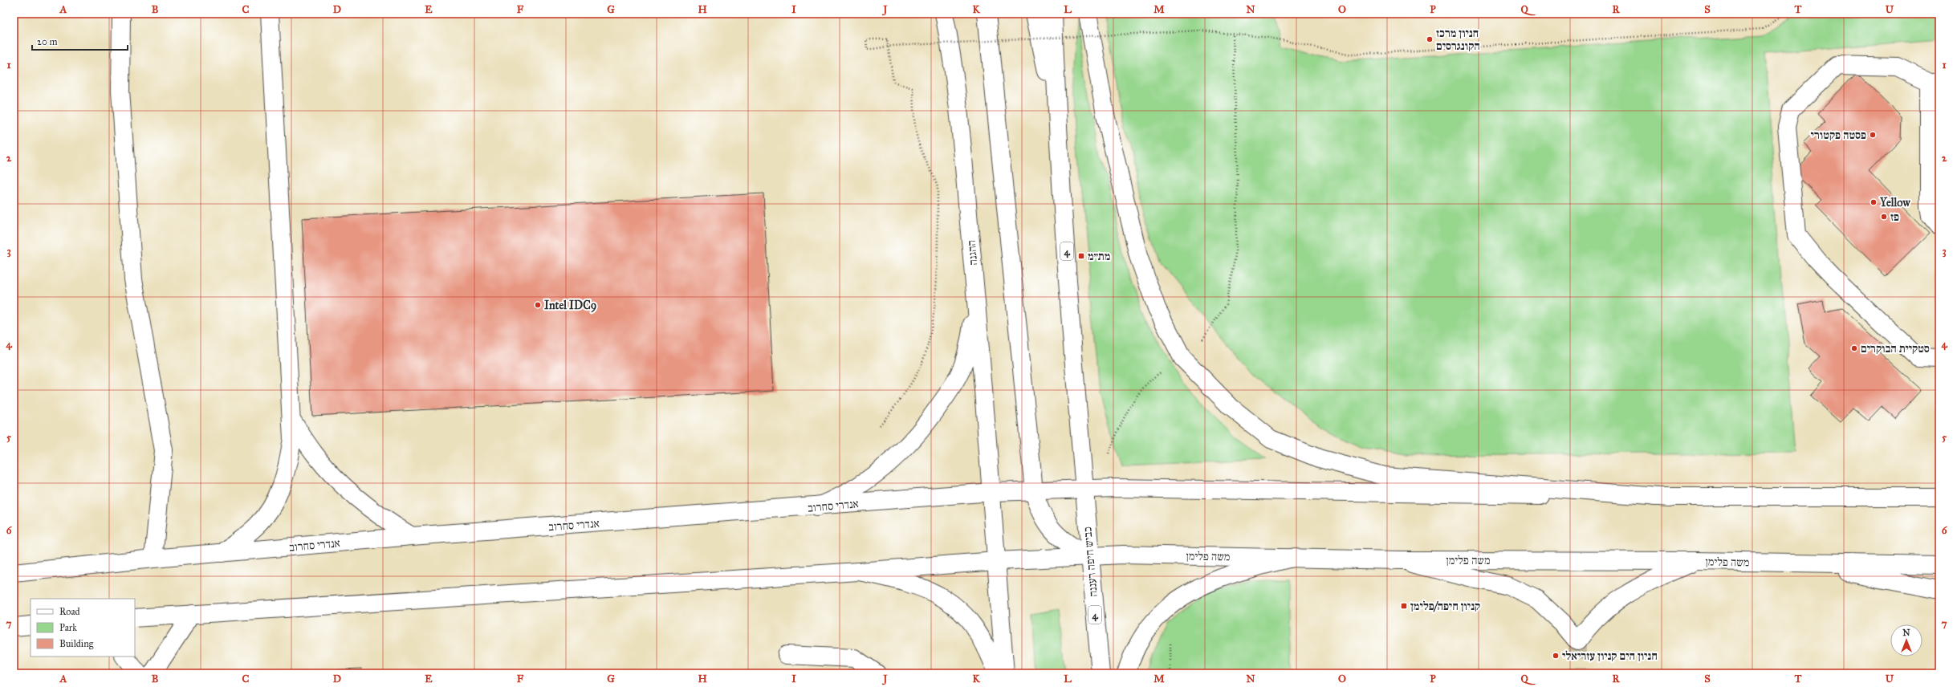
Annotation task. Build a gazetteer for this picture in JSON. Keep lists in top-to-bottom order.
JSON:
{
  "streets": {
    "main road": [
      "4",
      "ההגנה",
      "אנדרי סחרוב",
      "משה פלימן",
      "כביש חיפה רעננה"
    ]
  },
  "crossings": [
    ["4", "אנדרי סחרוב"],
    ["4", "כביש חיפה רעננה"],
    ["ההגנה", "אנדרי סחרוב"],
    ["אנדרי סחרוב", "כביש חיפה רעננה"],
    ["משה פלימן", "כביש חיפה רעננה"]
  ],
  "places": {
    "other": [
      "חניון מרכז הקונגרסים",
      "פסטה פקטורי",
      "Yellow",
      "פז",
      "Intel IDC9",
      "סטקיית הבוקרים",
      "חניון הים קניון עזריאלי"
    ],
    "transit": ["מת״מ", "קניון חיפה/פלימן"]
  },
  "legend": ["Road", "Park", "Building"],
  "scale_bar": "20 m",
  "north": "top",
  "grid": {
    "columns": [
      "A",
      "B",
      "C",
      "D",
      "E",
      "F",
      "G",
      "H",
      "I",
      "J",
      "K",
      "L",
      "M",
      "N",
      "O",
      "P",
      "Q",
      "R",
      "S",
      "T",
      "U"
    ],
    "rows": [
      "1",
      "2",
      "3",
      "4",
      "5",
      "6",
      "7"
    ]
  }
}
